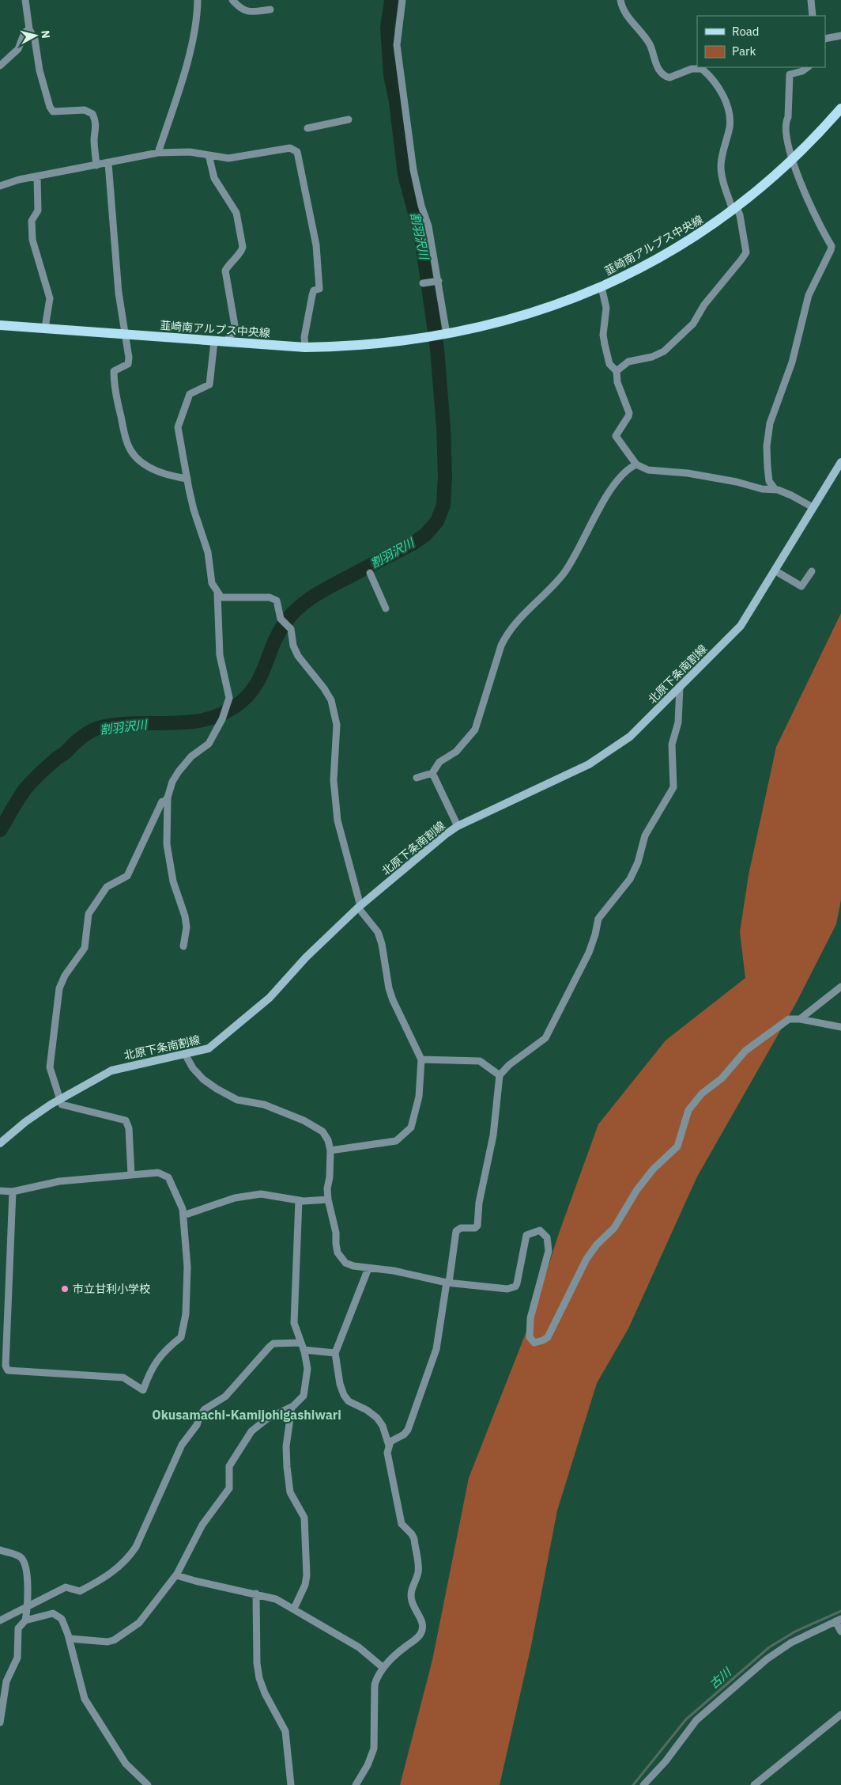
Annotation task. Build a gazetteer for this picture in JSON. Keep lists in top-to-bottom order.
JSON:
{
  "streets": {
    "main road": ["韮崎南アルプス中央線", "北原下条南割線"]
  },
  "districts": ["Okusamachi-Kamijohigashiwari"],
  "water": ["割羽沢川", "古川"],
  "places": ["市立甘利小学校"],
  "legend": ["Road", "Park"],
  "north": "right"
}
